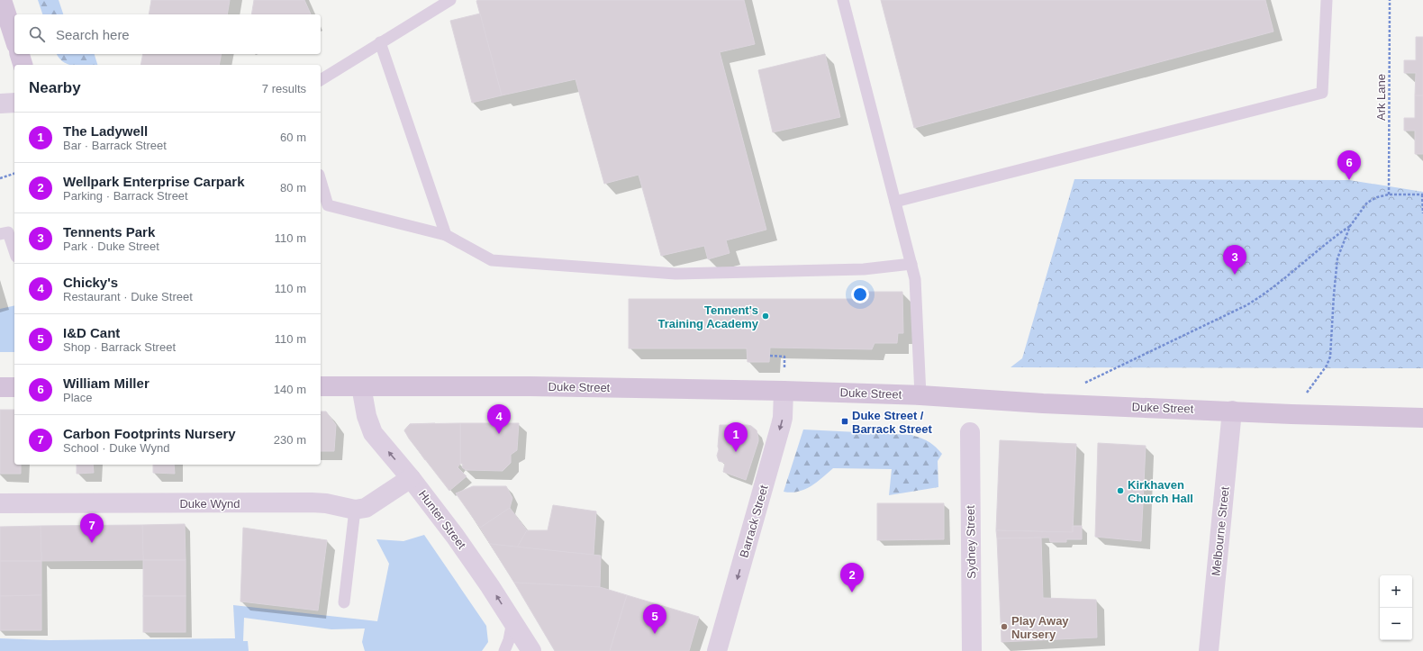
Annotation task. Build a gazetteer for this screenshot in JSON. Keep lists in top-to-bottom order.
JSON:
{
  "streets": {
    "street": [
      "Duke Street",
      "Duke Wynd",
      "Hunter Street",
      "Barrack Street",
      "Melbourne Street",
      "Sydney Street"
    ],
    "path": ["Ark Lane"]
  },
  "crossings": [
    ["Duke Street", "Hunter Street"],
    ["Duke Street", "Barrack Street"],
    ["Duke Street", "Melbourne Street"]
  ],
  "one_way": ["Hunter Street", "Barrack Street"],
  "places": {
    "other": ["Tennent's Training Academy", "Kirkhaven Church Hall", "Play Away Nursery"],
    "transit": ["Duke Street / Barrack Street"]
  },
  "page": {
    "search": "Search here",
    "heading": ["Nearby", "7 results"],
    "list": [
      {
        "mark": "1",
        "name": "The Ladywell",
        "note": "Bar · Barrack Street",
        "value": "60 m"
      },
      {
        "mark": "2",
        "name": "Wellpark Enterprise Carpark",
        "note": "Parking · Barrack Street",
        "value": "80 m"
      },
      {
        "mark": "3",
        "name": "Tennents Park",
        "note": "Park · Duke Street",
        "value": "110 m"
      },
      {
        "mark": "4",
        "name": "Chicky's",
        "note": "Restaurant · Duke Street",
        "value": "110 m"
      },
      {
        "mark": "5",
        "name": "I&D Cant",
        "note": "Shop · Barrack Street",
        "value": "110 m"
      },
      {
        "mark": "6",
        "name": "William Miller",
        "note": "Place",
        "value": "140 m"
      },
      {
        "mark": "7",
        "name": "Carbon Footprints Nursery",
        "note": "School · Duke Wynd",
        "value": "230 m"
      }
    ],
    "pins": [
      "6",
      "3",
      "4",
      "1",
      "7",
      "2",
      "5"
    ],
    "map_buttons": ["+", "−"]
  }
}
